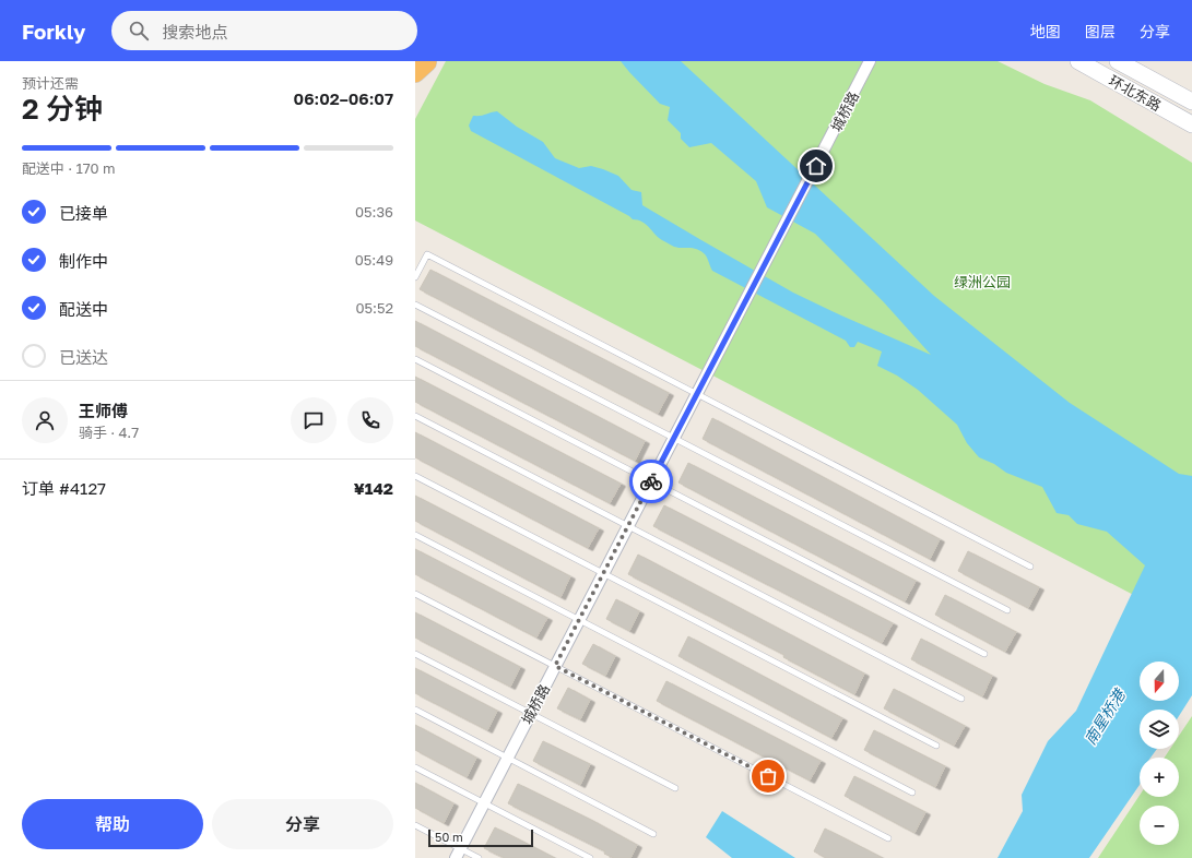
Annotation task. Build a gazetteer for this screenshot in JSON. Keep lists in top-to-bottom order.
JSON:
{
  "streets": {
    "main road": ["环北东路"],
    "street": ["城桥路"]
  },
  "water": ["南星桥港"],
  "parks": ["绿洲公园"],
  "scale_bar": "50 m",
  "north": "bottom",
  "page": {
    "header": "Forkly",
    "search": "搜索地点",
    "nav": ["地图", "图层", "分享"],
    "heading": ["2 分钟", "预计还需", "06:02–06:07"],
    "panel": [
      "王师傅",
      "骑手 · 4.7",
      "订单 #4127",
      "¥142"
    ],
    "bar": "配送中 · 170 m",
    "list": [
      ["已接单", "05:36"],
      ["制作中", "05:49"],
      ["配送中", "05:52"],
      "已送达"
    ],
    "map_buttons": ["+", "−"],
    "buttons": ["帮助", "分享"],
    "scale": "50 m"
  }
}
